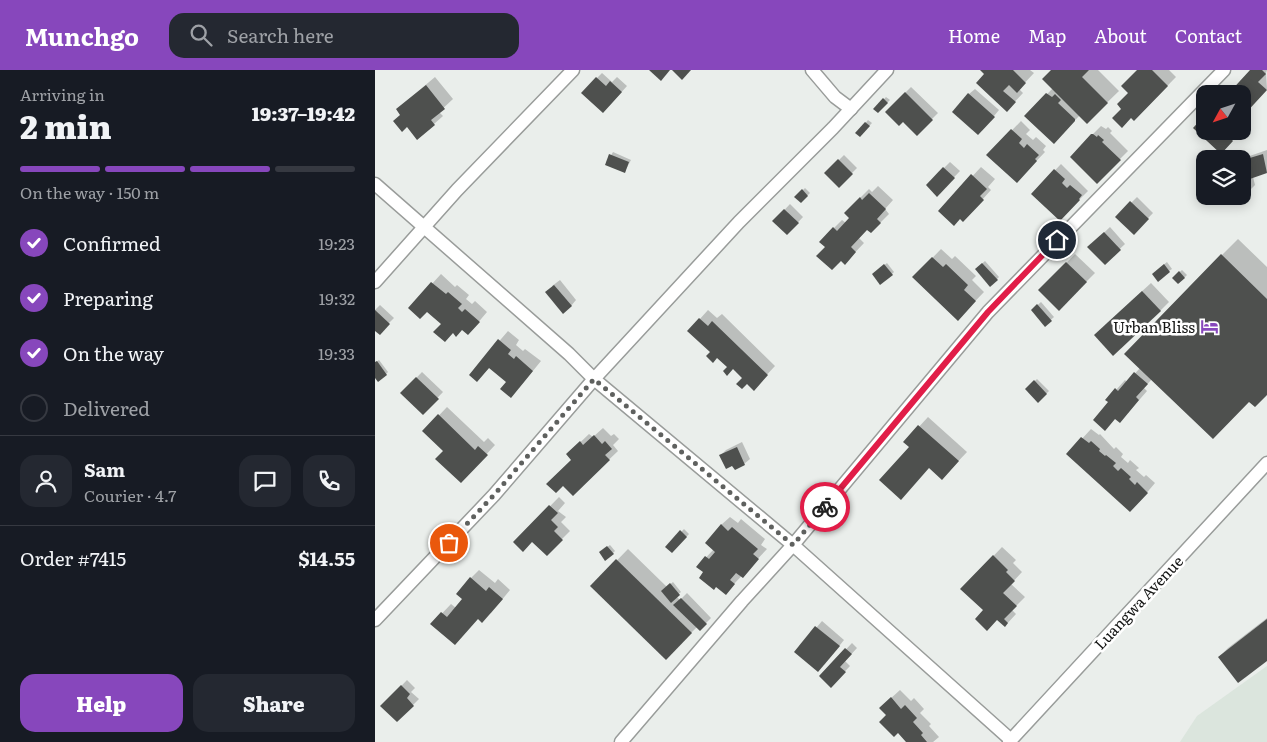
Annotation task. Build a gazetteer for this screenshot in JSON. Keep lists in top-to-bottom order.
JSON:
{
  "streets": {
    "street": ["Luangwa Avenue"]
  },
  "places": {
    "hotel": ["Urban Bliss"]
  },
  "north": "bottom left",
  "page": {
    "header": "Munchgo",
    "search": "Search here",
    "nav": [
      "Home",
      "Map",
      "About",
      "Contact"
    ],
    "heading": ["2 min", "Arriving in", "19:37–19:42"],
    "panel": [
      "Sam",
      "Courier · 4.7",
      "Order #7415",
      "$14.55"
    ],
    "bar": "On the way · 150 m",
    "list": [
      ["Confirmed", "19:23"],
      ["Preparing", "19:32"],
      ["On the way", "19:33"],
      "Delivered"
    ],
    "buttons": ["Help", "Share"]
  }
}
